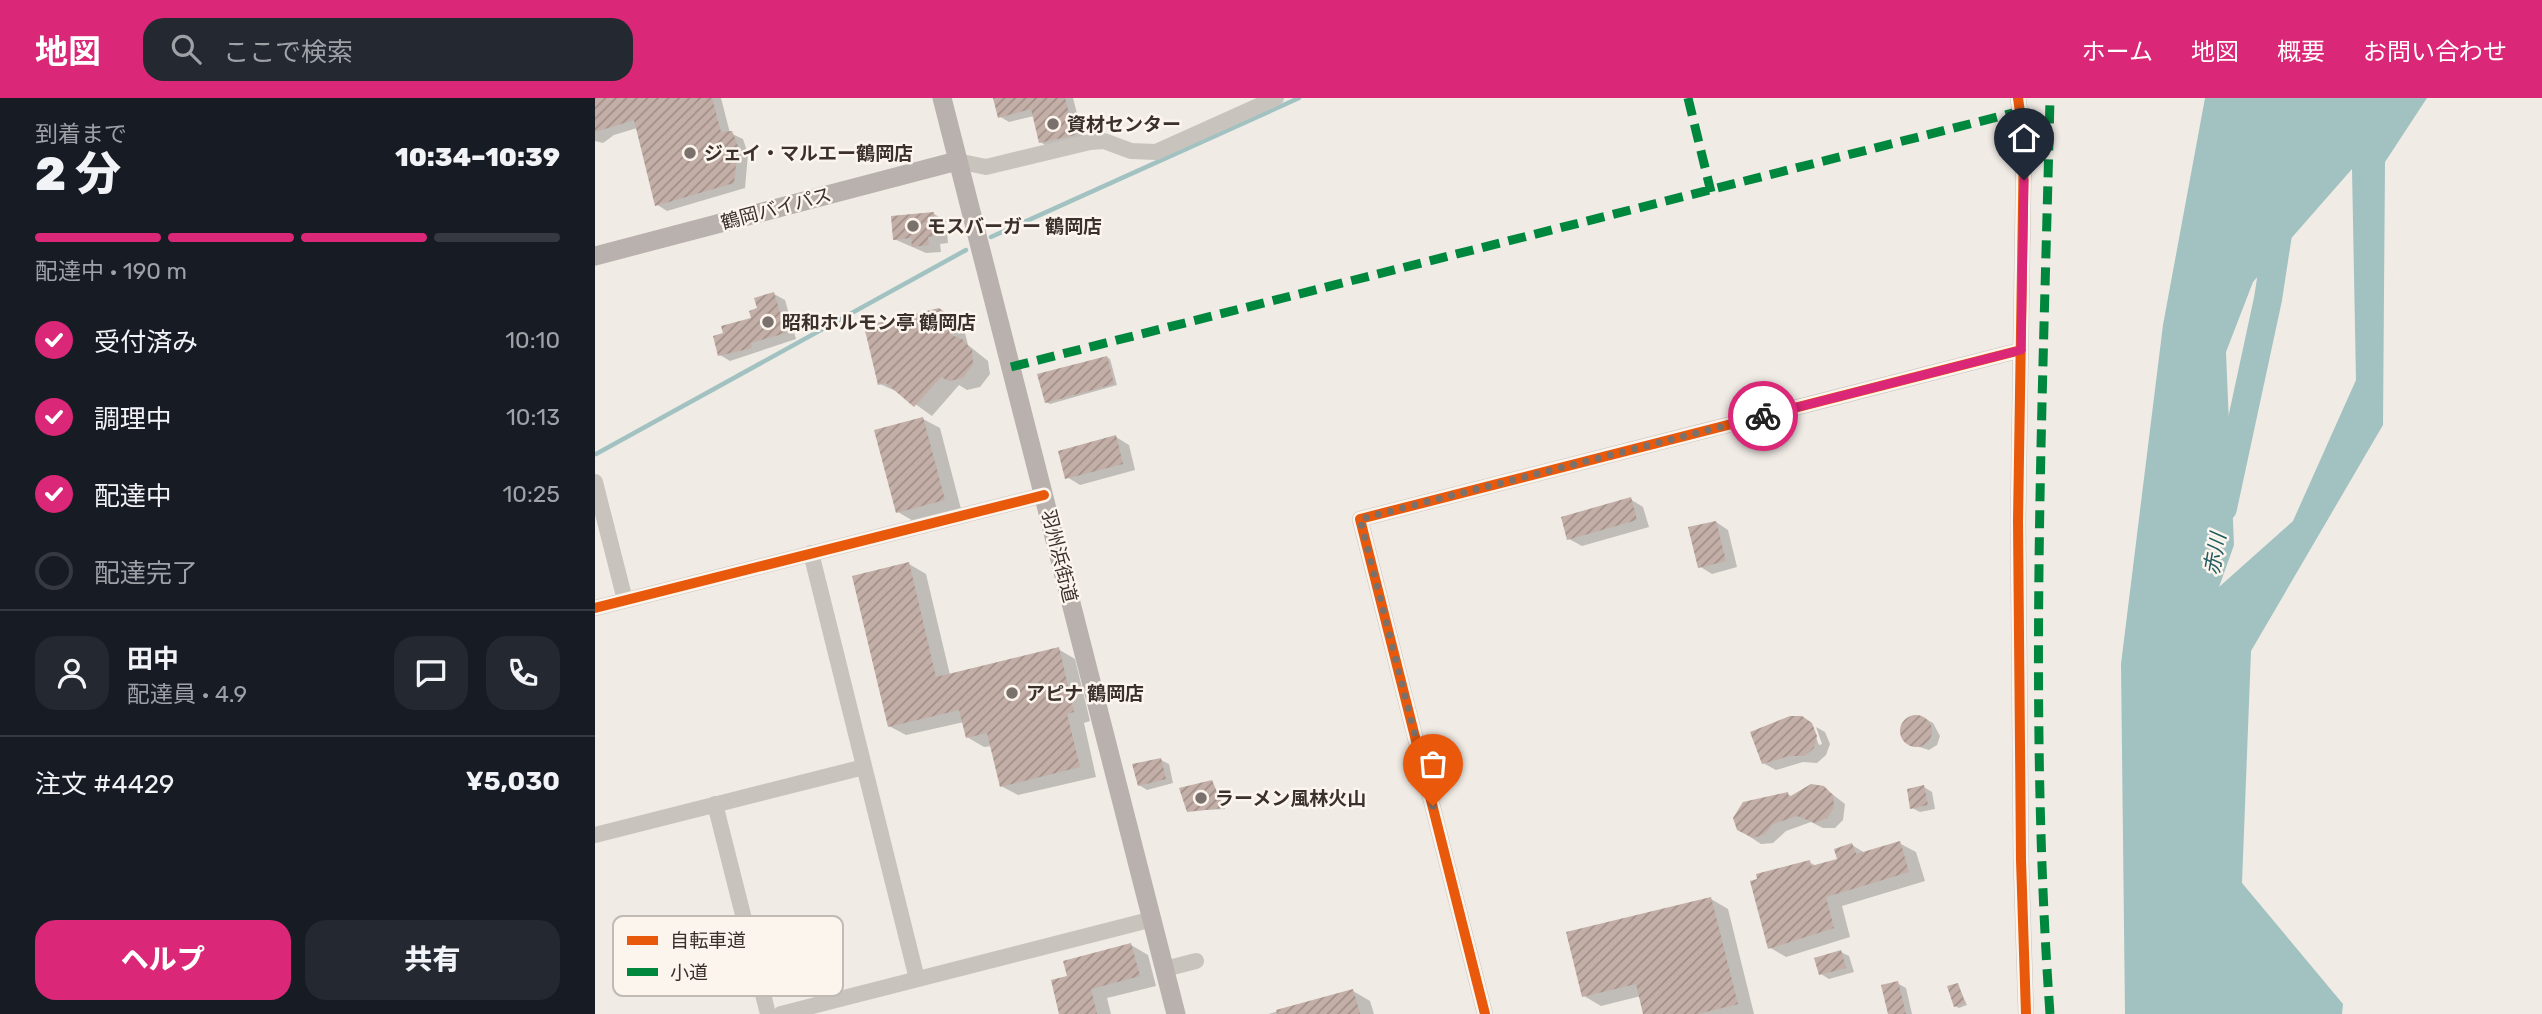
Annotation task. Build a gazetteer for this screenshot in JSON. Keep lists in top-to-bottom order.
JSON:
{
  "streets": {
    "main road": ["鶴岡バイパス", "羽州浜街道"]
  },
  "crossings": [
    ["鶴岡バイパス", "羽州浜街道"]
  ],
  "water": ["赤川"],
  "places": [
    "資材センター",
    "ジェイ・マルエー鶴岡店",
    "モスバーガー 鶴岡店",
    "昭和ホルモン亭 鶴岡店",
    "アピナ 鶴岡店",
    "ラーメン風林火山"
  ],
  "legend": ["自転車道", "小道"],
  "page": {
    "header": "地図",
    "search": "ここで検索",
    "nav": [
      "ホーム",
      "地図",
      "概要",
      "お問い合わせ"
    ],
    "heading": ["2 分", "到着まで", "10:34–10:39"],
    "panel": [
      "田中",
      "配達員 · 4.9",
      "注文 #4429",
      "¥5,030"
    ],
    "bar": "配達中 · 190 m",
    "list": [
      ["受付済み", "10:10"],
      ["調理中", "10:13"],
      ["配達中", "10:25"],
      "配達完了"
    ],
    "buttons": ["ヘルプ", "共有"]
  }
}
